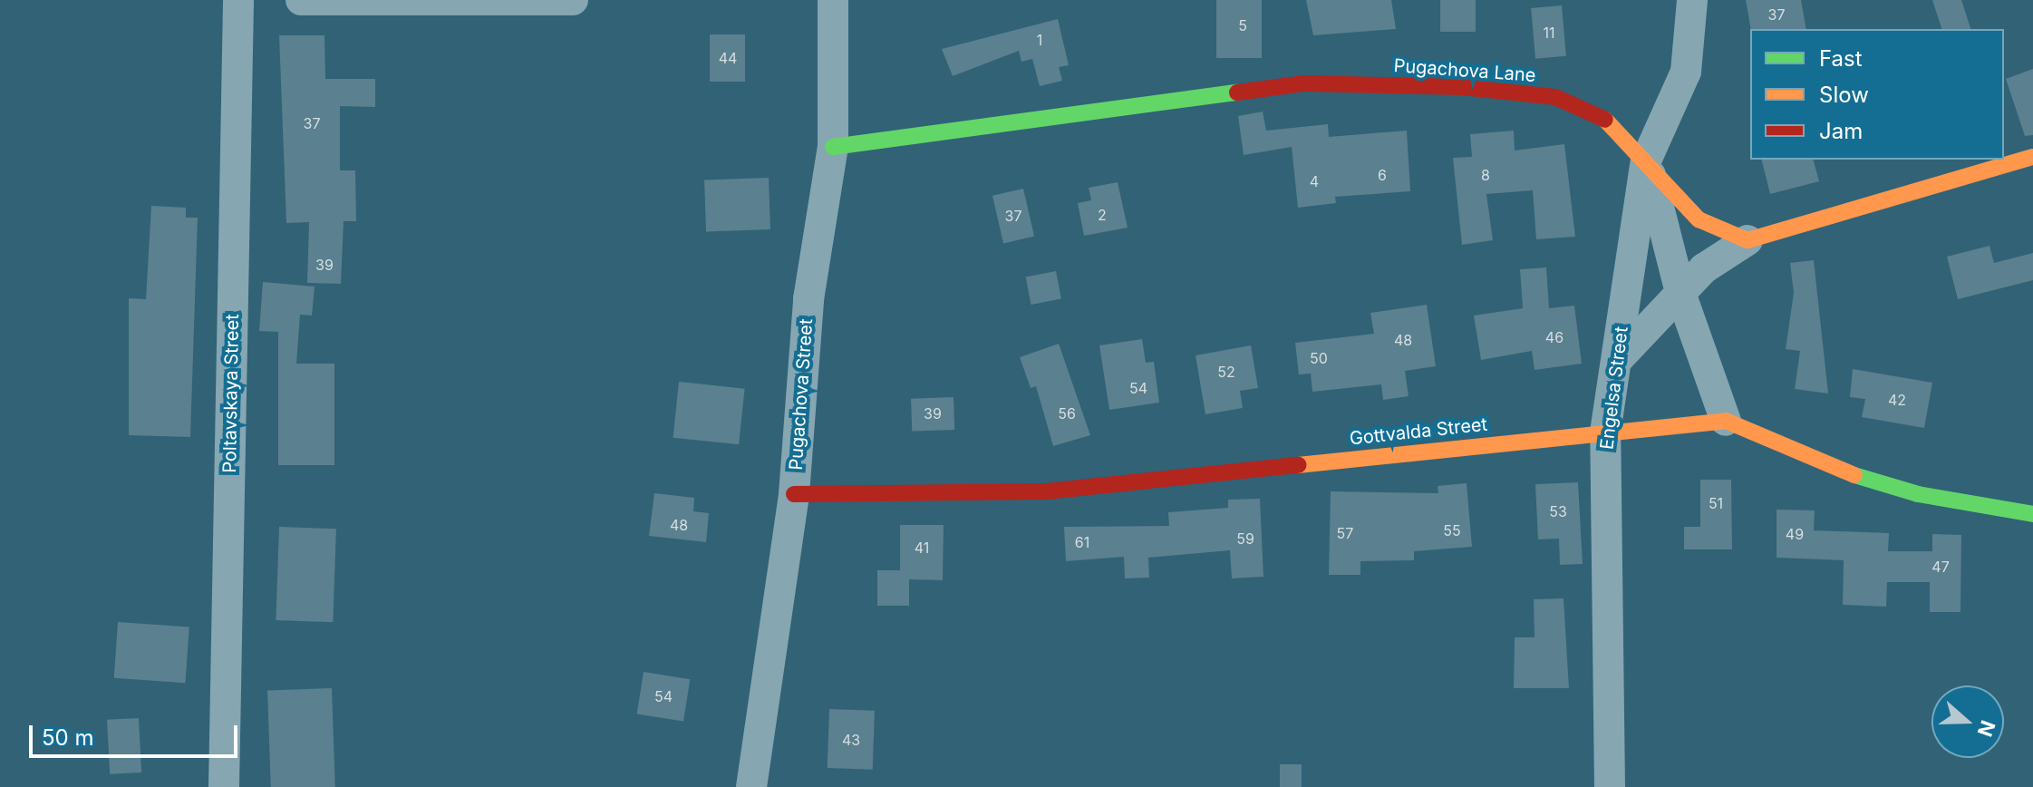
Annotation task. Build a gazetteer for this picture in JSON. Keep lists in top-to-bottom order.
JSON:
{
  "streets": {
    "street": [
      "Pugachova Lane",
      "Engelsa Street",
      "Poltavskaya Street",
      "Pugachova Street",
      "Gottvalda Street"
    ]
  },
  "crossings": [
    ["Pugachova Lane", "Engelsa Street"],
    ["Pugachova Lane", "Pugachova Street"],
    ["Engelsa Street", "Gottvalda Street"],
    ["Pugachova Street", "Gottvalda Street"]
  ],
  "house_numbers": [
    "37",
    "5",
    "11",
    "1",
    "44",
    "37",
    "6",
    "8",
    "4",
    "2",
    "37",
    "39",
    "46",
    "48",
    "50",
    "52",
    "54",
    "42",
    "39",
    "56",
    "51",
    "53",
    "48",
    "55",
    "57",
    "49",
    "59",
    "61",
    "41",
    "47",
    "54",
    "43"
  ],
  "legend": ["Fast", "Slow", "Jam"],
  "scale_bar": "50 m",
  "north": "right"
}
